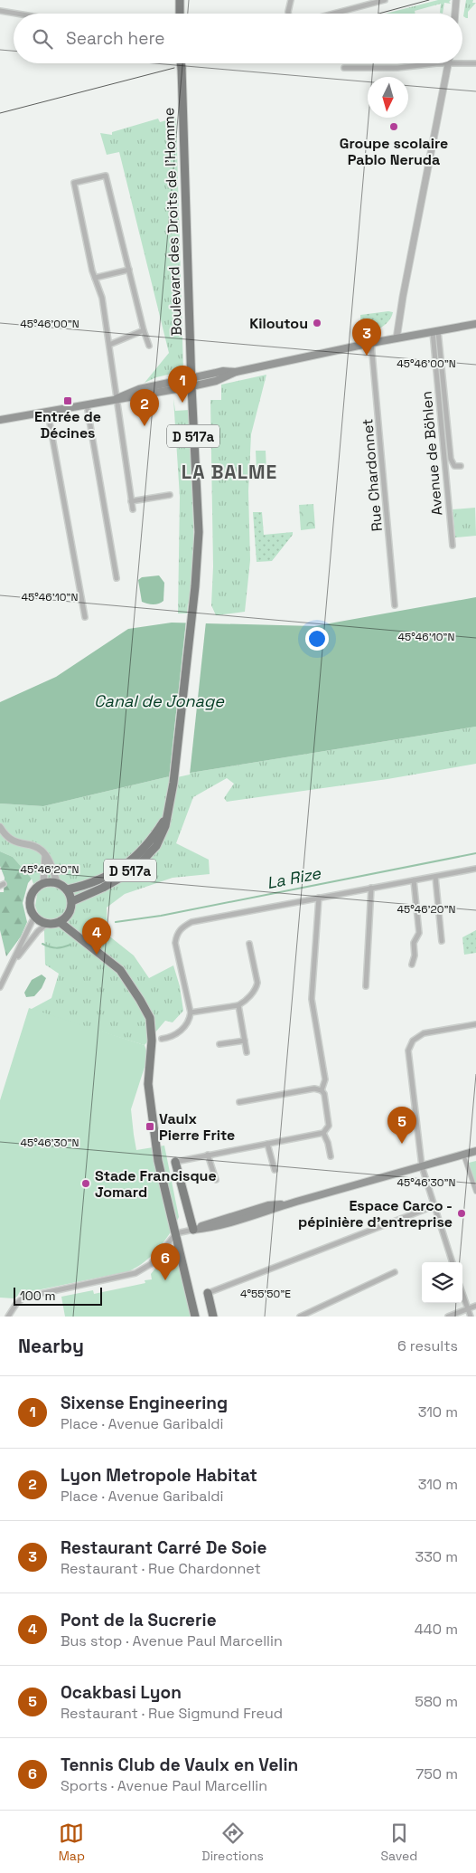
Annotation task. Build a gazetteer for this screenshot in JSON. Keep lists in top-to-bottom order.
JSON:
{
  "streets": {
    "main road": ["Boulevard des Droits de l'Homme", "D 517a"],
    "street": ["Avenue de Böhlen", "Rue Chardonnet"]
  },
  "crossings": [
    ["Boulevard des Droits de l'Homme", "D 517a"]
  ],
  "districts": ["LA BALME"],
  "water": ["Canal de Jonage", "La Rize"],
  "places": {
    "other": [
      "Groupe scolaire Pablo Neruda",
      "Kiloutou",
      "Stade Francisque Jomard",
      "Espace Carco - pépinière d'entreprise"
    ],
    "transit": ["Entrée de Décines", "Vaulx Pierre Frite"]
  },
  "scale_bar": "100 m",
  "north": "bottom",
  "page": {
    "search": "Search here",
    "pins": [
      "3",
      "1",
      "2",
      "4",
      "5",
      "6"
    ],
    "scale": "100 m",
    "heading": ["Nearby", "6 results"],
    "list": [
      {
        "mark": "1",
        "name": "Sixense Engineering",
        "note": "Place · Avenue Garibaldi",
        "value": "310 m"
      },
      {
        "mark": "2",
        "name": "Lyon Metropole Habitat",
        "note": "Place · Avenue Garibaldi",
        "value": "310 m"
      },
      {
        "mark": "3",
        "name": "Restaurant Carré De Soie",
        "note": "Restaurant · Rue Chardonnet",
        "value": "330 m"
      },
      {
        "mark": "4",
        "name": "Pont de la Sucrerie",
        "note": "Bus stop · Avenue Paul Marcellin",
        "value": "440 m"
      },
      {
        "mark": "5",
        "name": "Ocakbasi Lyon",
        "note": "Restaurant · Rue Sigmund Freud",
        "value": "580 m"
      },
      {
        "mark": "6",
        "name": "Tennis Club de Vaulx en Velin",
        "note": "Sports · Avenue Paul Marcellin",
        "value": "750 m"
      }
    ],
    "nav": ["Map", "Directions", "Saved"]
  },
  "coordinates": [
    "45°46'00\"N",
    "45°46'10\"N",
    "45°46'20\"N",
    "45°46'30\"N",
    "4°55'50\"E"
  ]
}
